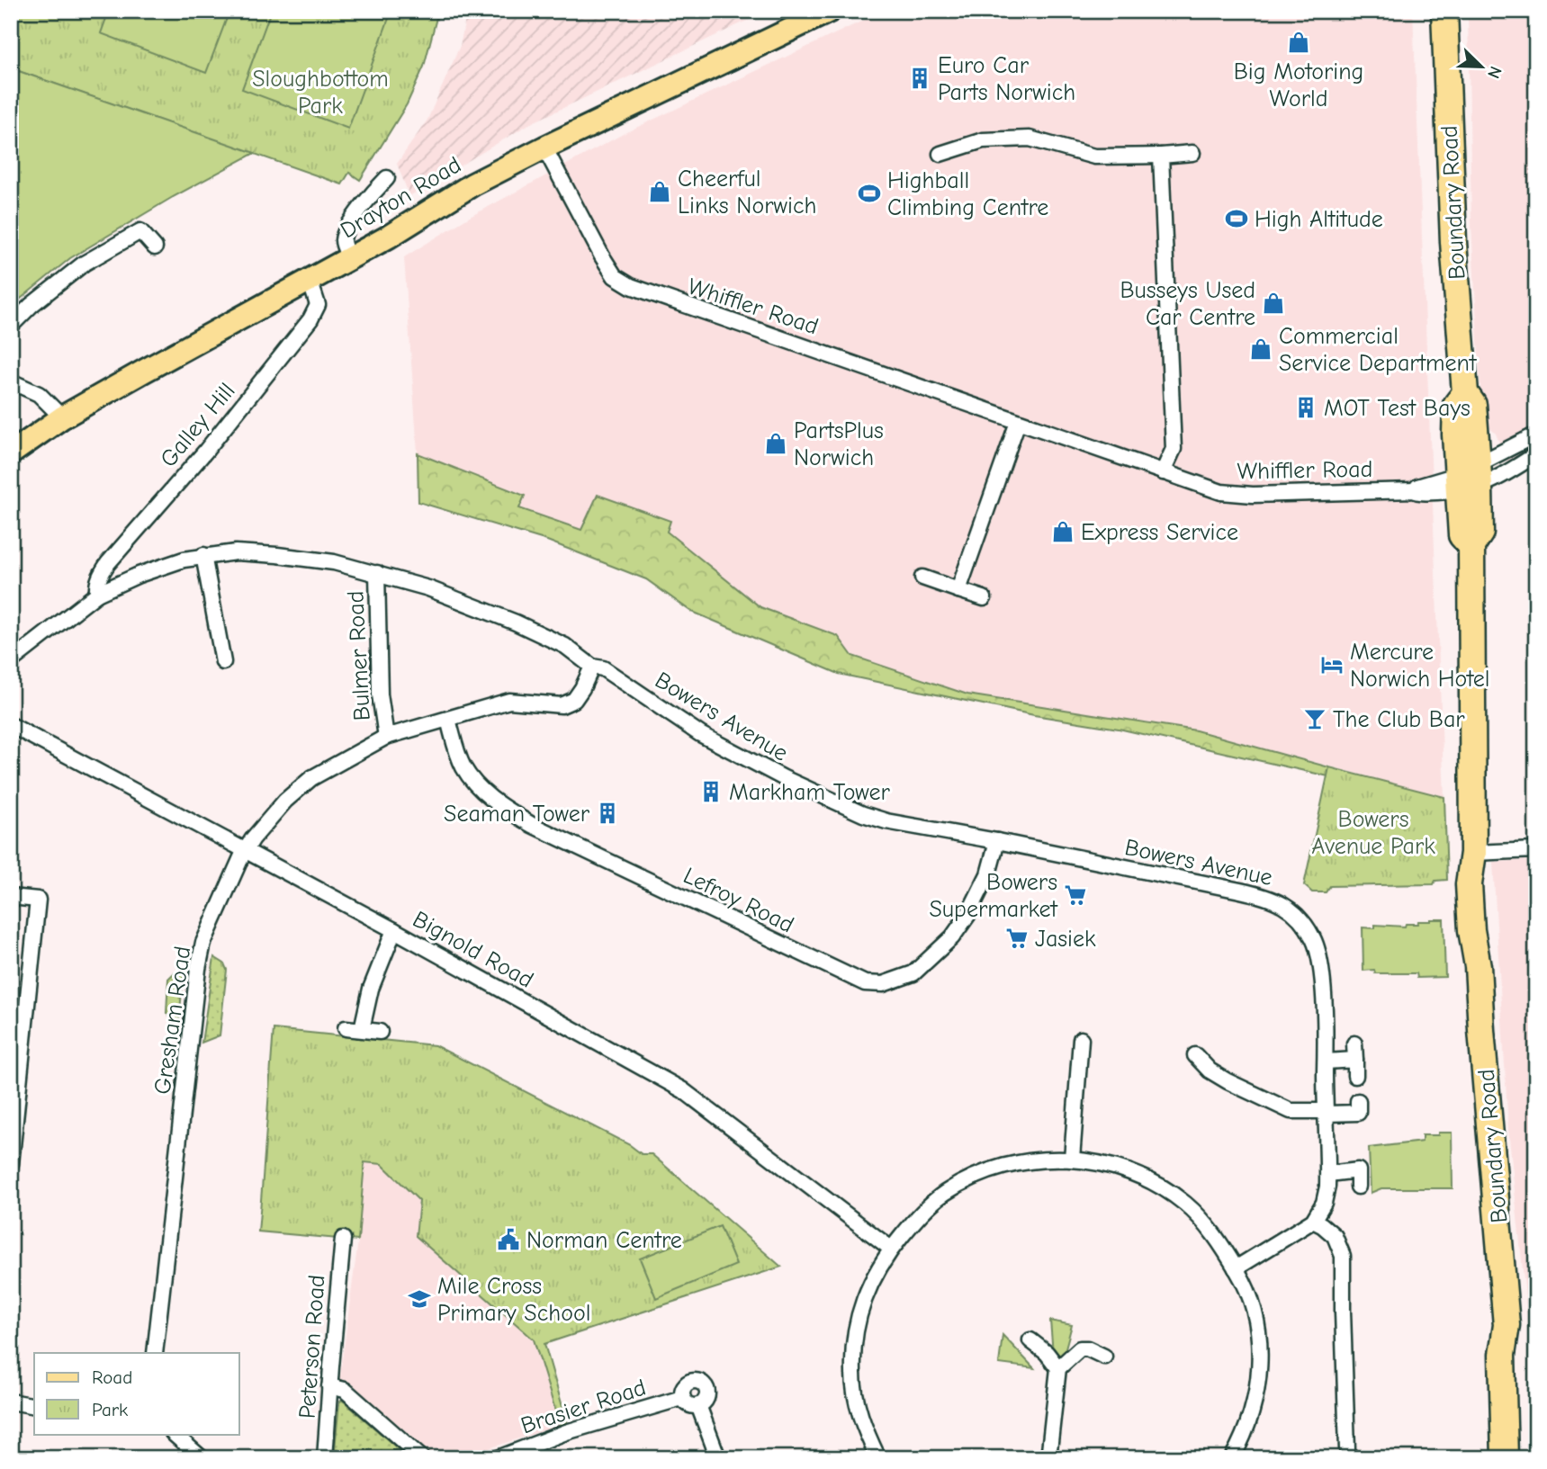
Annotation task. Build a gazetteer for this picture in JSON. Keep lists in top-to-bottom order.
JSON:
{
  "streets": {
    "highway": ["Boundary Road"],
    "main road": ["Drayton Road"],
    "street": [
      "Whiffler Road",
      "Galley Hill",
      "Bulmer Road",
      "Bowers Avenue",
      "Lefroy Road",
      "Bignold Road",
      "Gresham Road",
      "Peterson Road",
      "Brasier Road"
    ]
  },
  "crossings": [
    ["Drayton Road", "Whiffler Road"],
    ["Drayton Road", "Galley Hill"],
    ["Boundary Road", "Whiffler Road"],
    ["Galley Hill", "Bowers Avenue"],
    ["Bulmer Road", "Bowers Avenue"],
    ["Bulmer Road", "Gresham Road"],
    ["Bowers Avenue", "Lefroy Road"],
    ["Bowers Avenue", "Gresham Road"],
    ["Lefroy Road", "Gresham Road"],
    ["Bignold Road", "Gresham Road"]
  ],
  "parks": ["Sloughbottom Park", "Bowers Avenue Park"],
  "places": {
    "shop": [
      "Big Motoring World",
      "Cheerful Links Norwich",
      "Busseys Used Car Centre",
      "Commercial Service Department",
      "PartsPlus Norwich",
      "Express Service"
    ],
    "building": [
      "Euro Car Parts Norwich",
      "MOT Test Bays",
      "Markham Tower",
      "Seaman Tower"
    ],
    "sports": ["Highball Climbing Centre", "High Altitude"],
    "hotel": ["Mercure Norwich Hotel"],
    "bar": ["The Club Bar"],
    "supermarket": ["Bowers Supermarket", "Jasiek"],
    "public building": ["Norman Centre"],
    "school or university": ["Mile Cross Primary School"]
  },
  "legend": ["Road", "Park"],
  "north": "bottom right"
}
